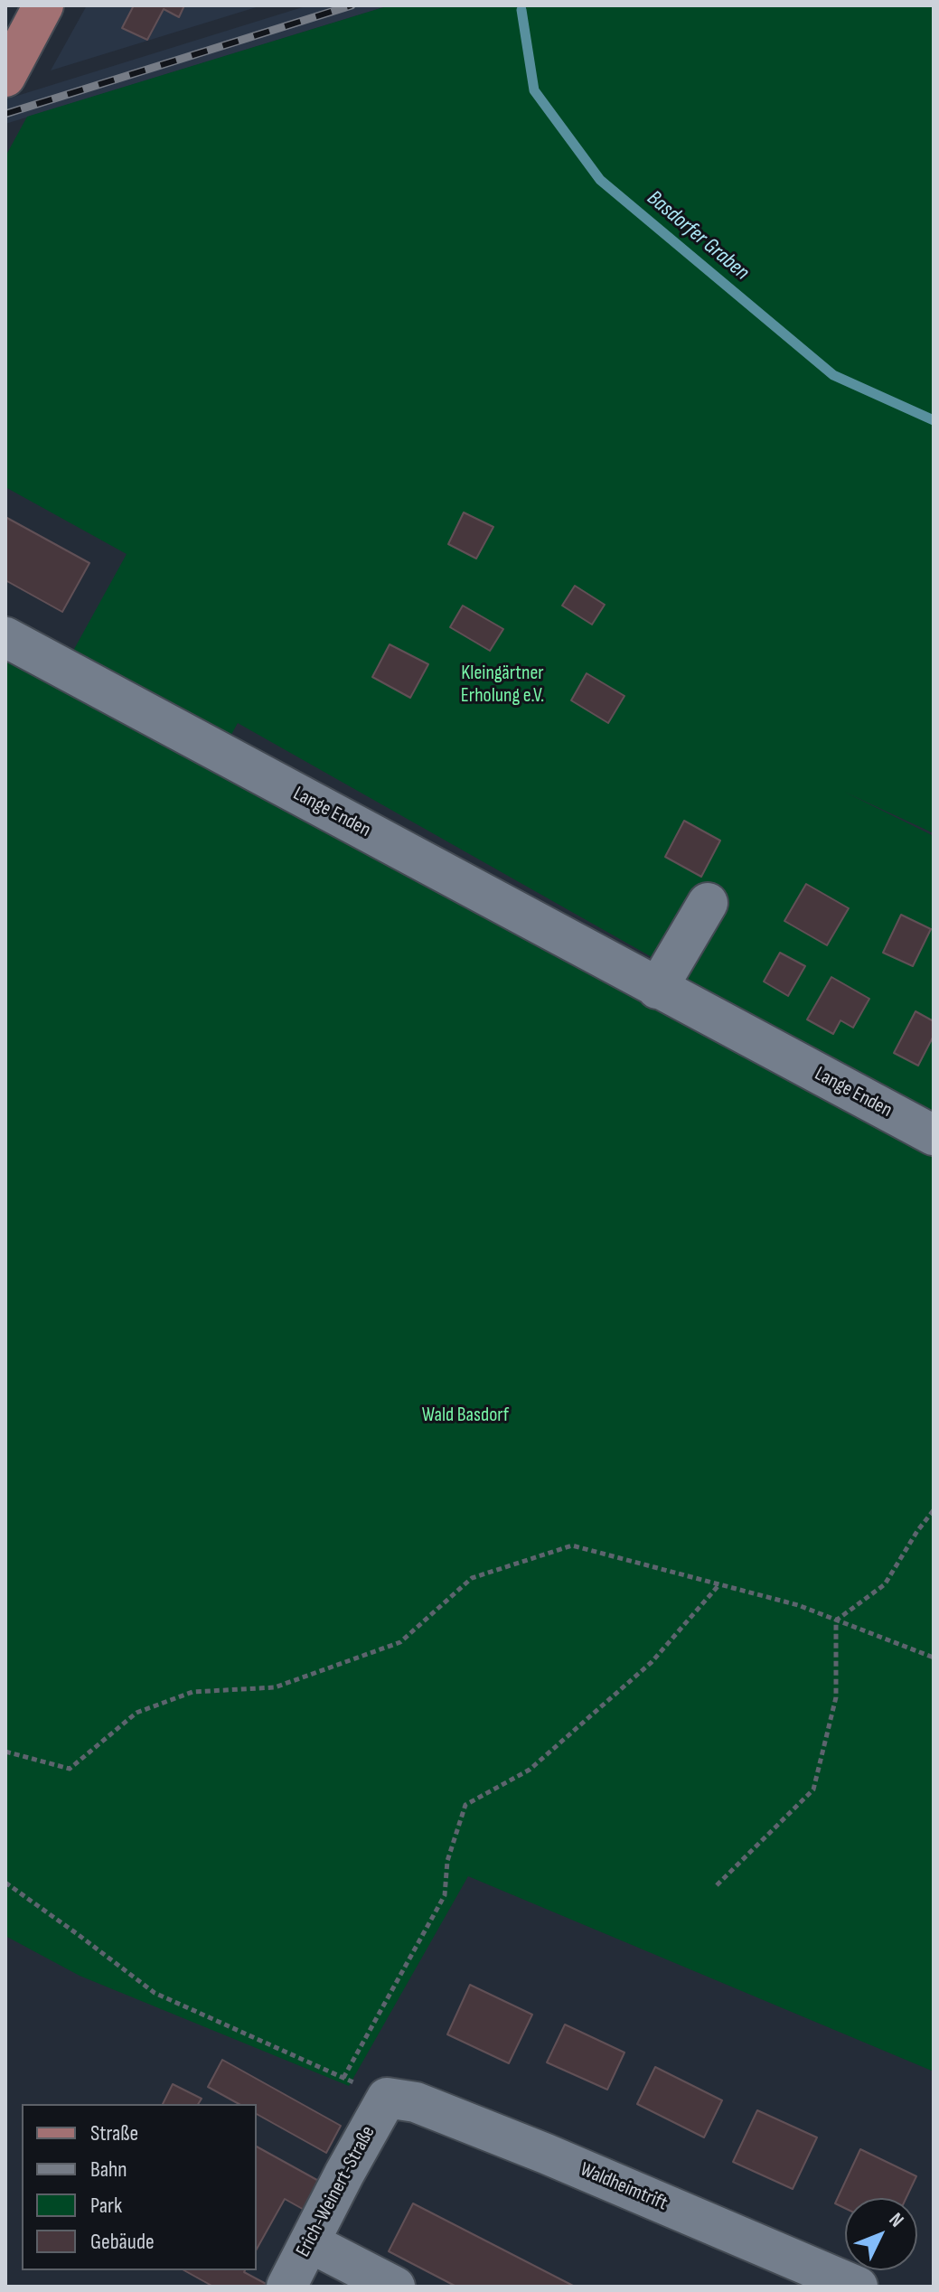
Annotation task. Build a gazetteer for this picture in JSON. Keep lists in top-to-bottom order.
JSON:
{
  "streets": {
    "street": ["Lange Enden", "Waldheimtrift", "Erich-Weinert-Straße"]
  },
  "crossings": [
    ["Waldheimtrift", "Erich-Weinert-Straße"]
  ],
  "water": ["Basdorfer Graben"],
  "parks": ["Kleingärtner Erholung e.V.", "Wald Basdorf"],
  "legend": [
    "Straße",
    "Bahn",
    "Park",
    "Gebäude"
  ],
  "north": "top right"
}
